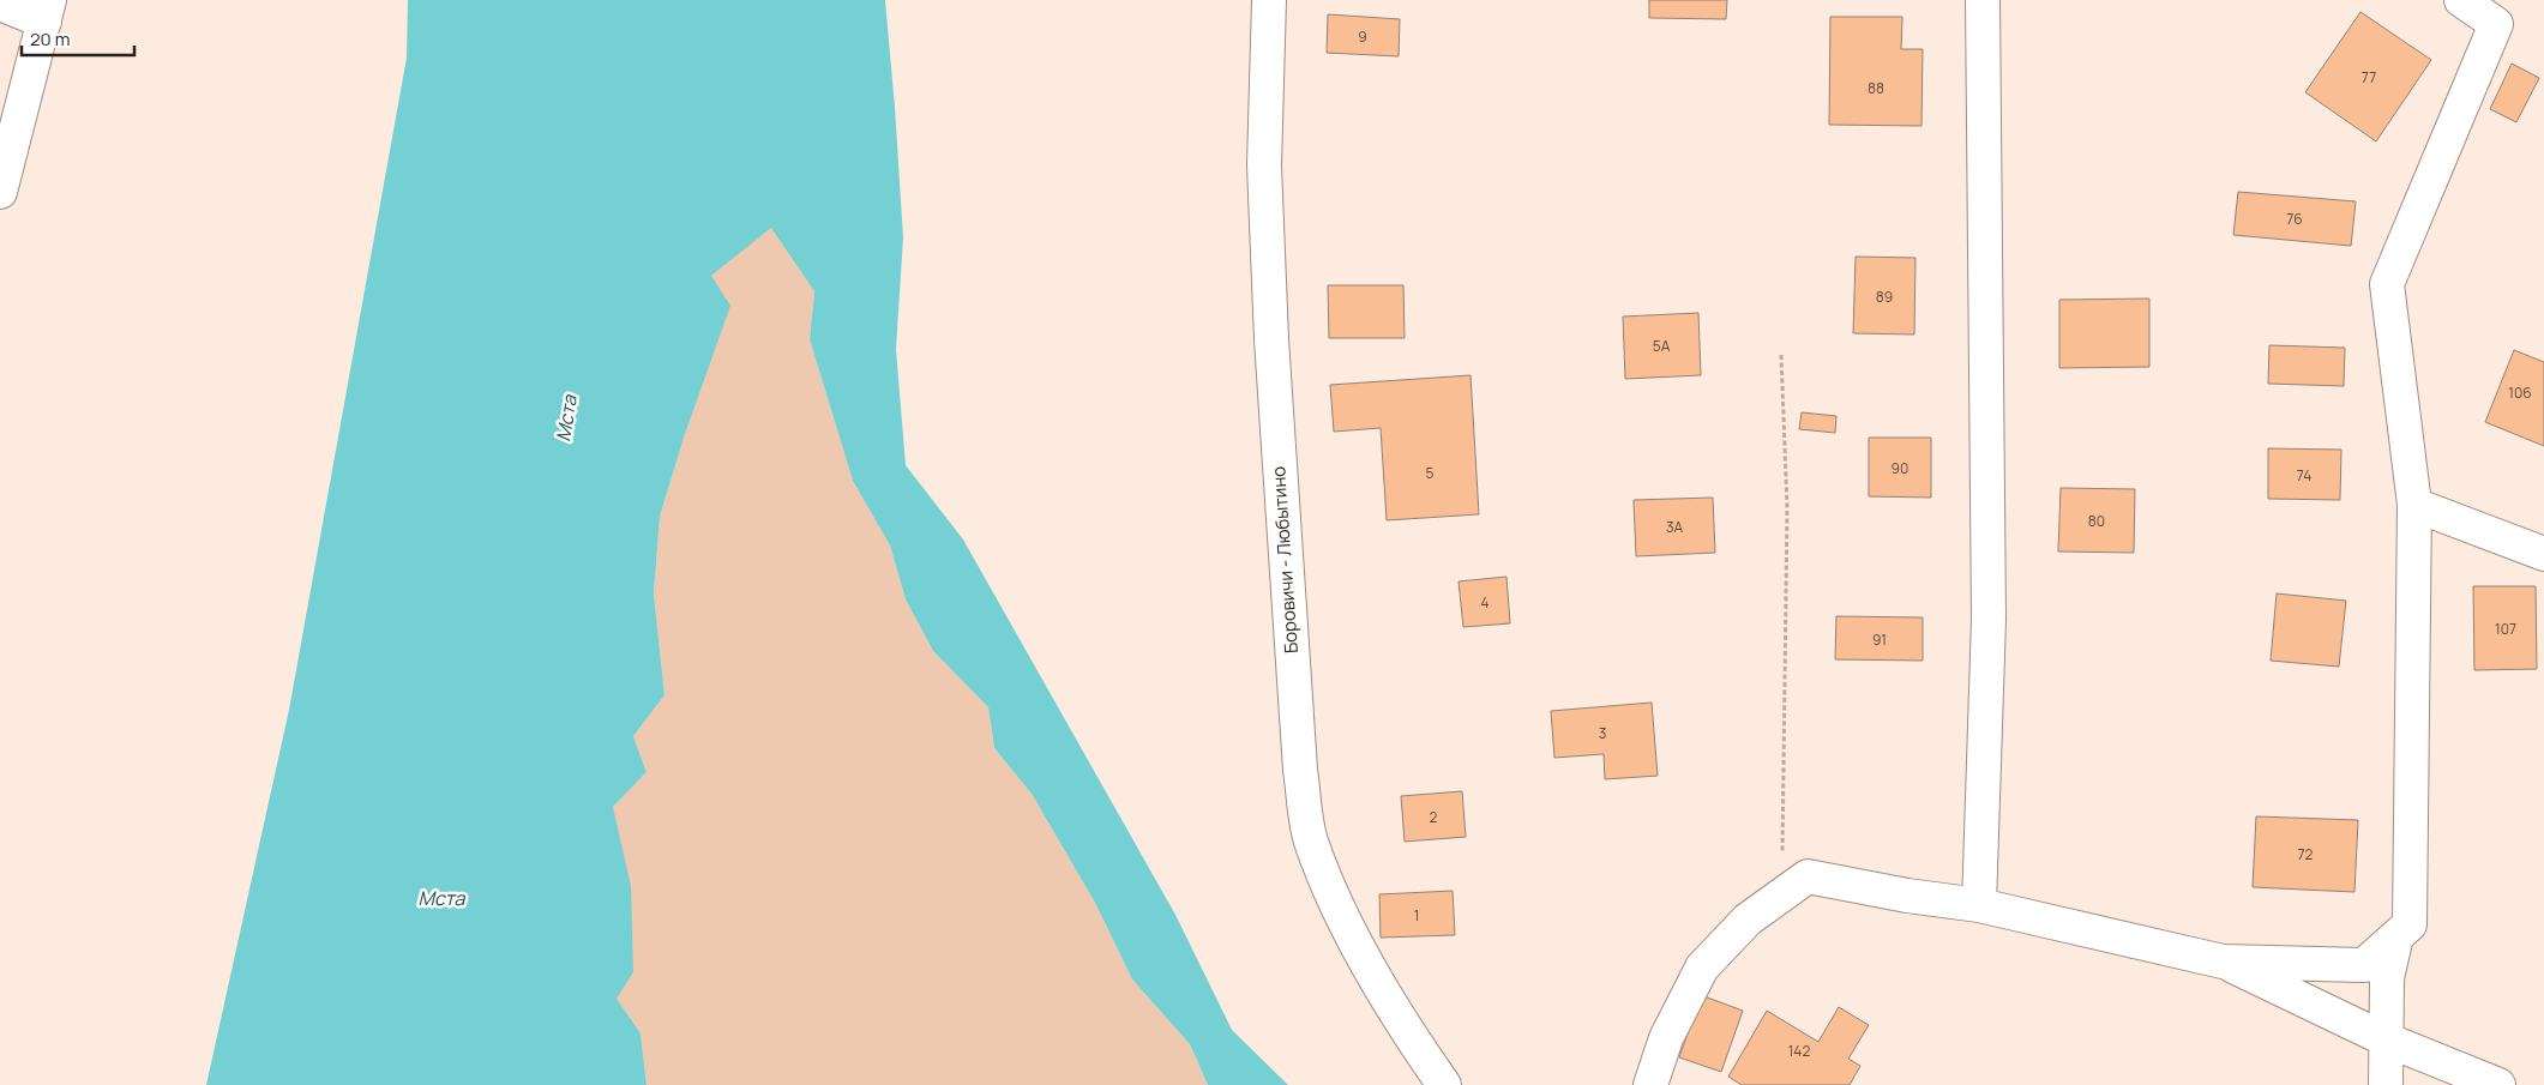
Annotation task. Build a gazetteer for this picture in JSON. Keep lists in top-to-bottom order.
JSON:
{
  "streets": {
    "street": ["Боровичи - Любытино"]
  },
  "water": ["Мста"],
  "house_numbers": [
    "9",
    "77",
    "88",
    "76",
    "89",
    "5А",
    "106",
    "90",
    "5",
    "74",
    "80",
    "3А",
    "4",
    "107",
    "91",
    "3",
    "2",
    "72",
    "1",
    "142"
  ],
  "scale_bar": "20 m"
}
